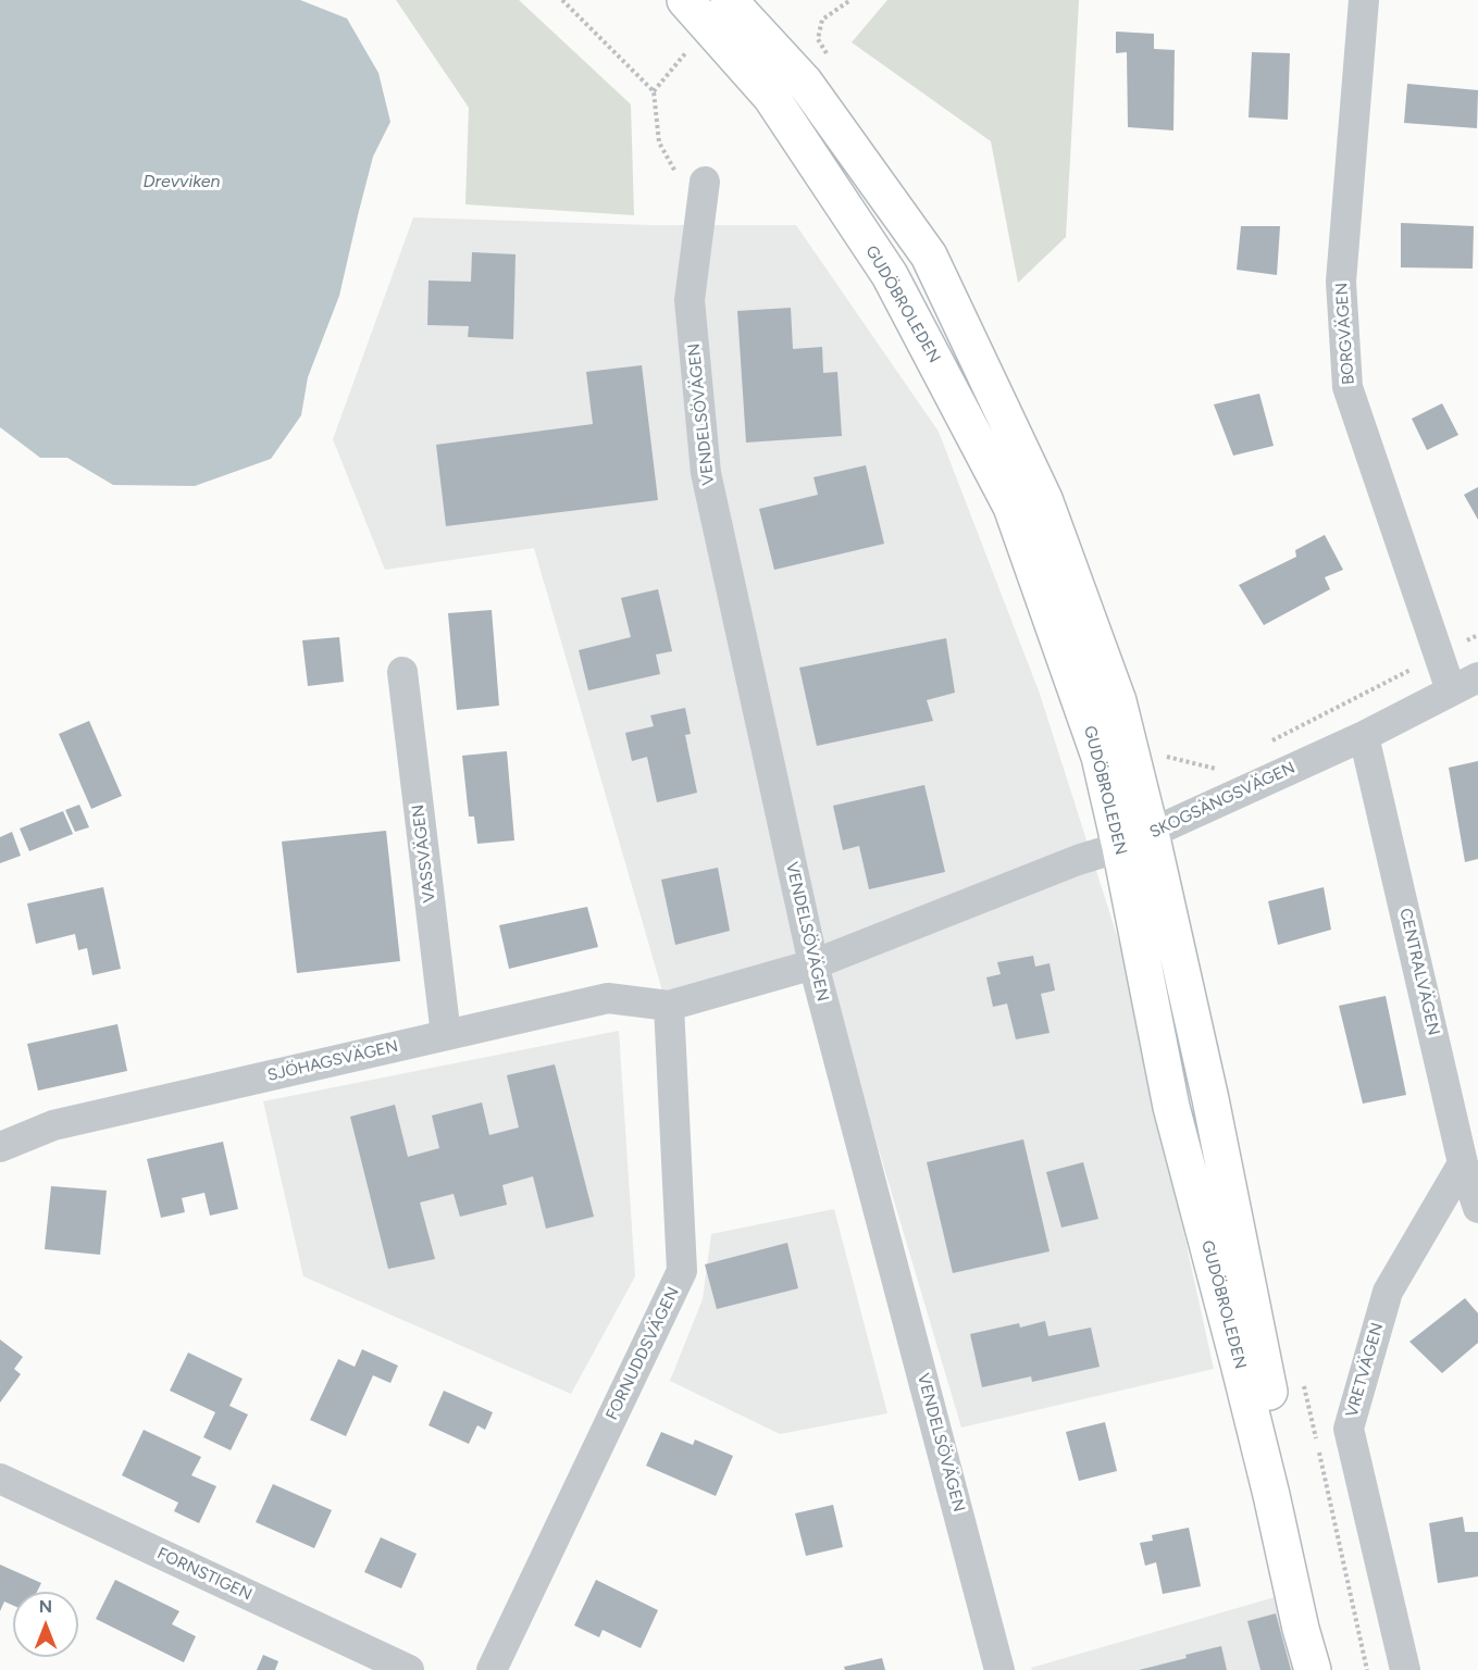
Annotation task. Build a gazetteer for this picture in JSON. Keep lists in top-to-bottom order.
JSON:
{
  "streets": {
    "main road": ["GUDÖBROLEDEN"],
    "street": [
      "BORGVÄGEN",
      "VENDELSÖVÄGEN",
      "SKOGSÄNGSVÄGEN",
      "VASSVÄGEN",
      "CENTRALVÄGEN",
      "SJÖHAGSVÄGEN",
      "FORNUDDSVÄGEN",
      "VRETVÄGEN",
      "FORNSTIGEN"
    ]
  },
  "crossings": [
    ["GUDÖBROLEDEN", "SKOGSÄNGSVÄGEN"],
    ["BORGVÄGEN", "SKOGSÄNGSVÄGEN"],
    ["VENDELSÖVÄGEN", "SKOGSÄNGSVÄGEN"],
    ["SKOGSÄNGSVÄGEN", "CENTRALVÄGEN"],
    ["VASSVÄGEN", "SJÖHAGSVÄGEN"],
    ["CENTRALVÄGEN", "VRETVÄGEN"],
    ["SJÖHAGSVÄGEN", "FORNUDDSVÄGEN"]
  ],
  "water": ["Drevviken"],
  "north": "top"
}
